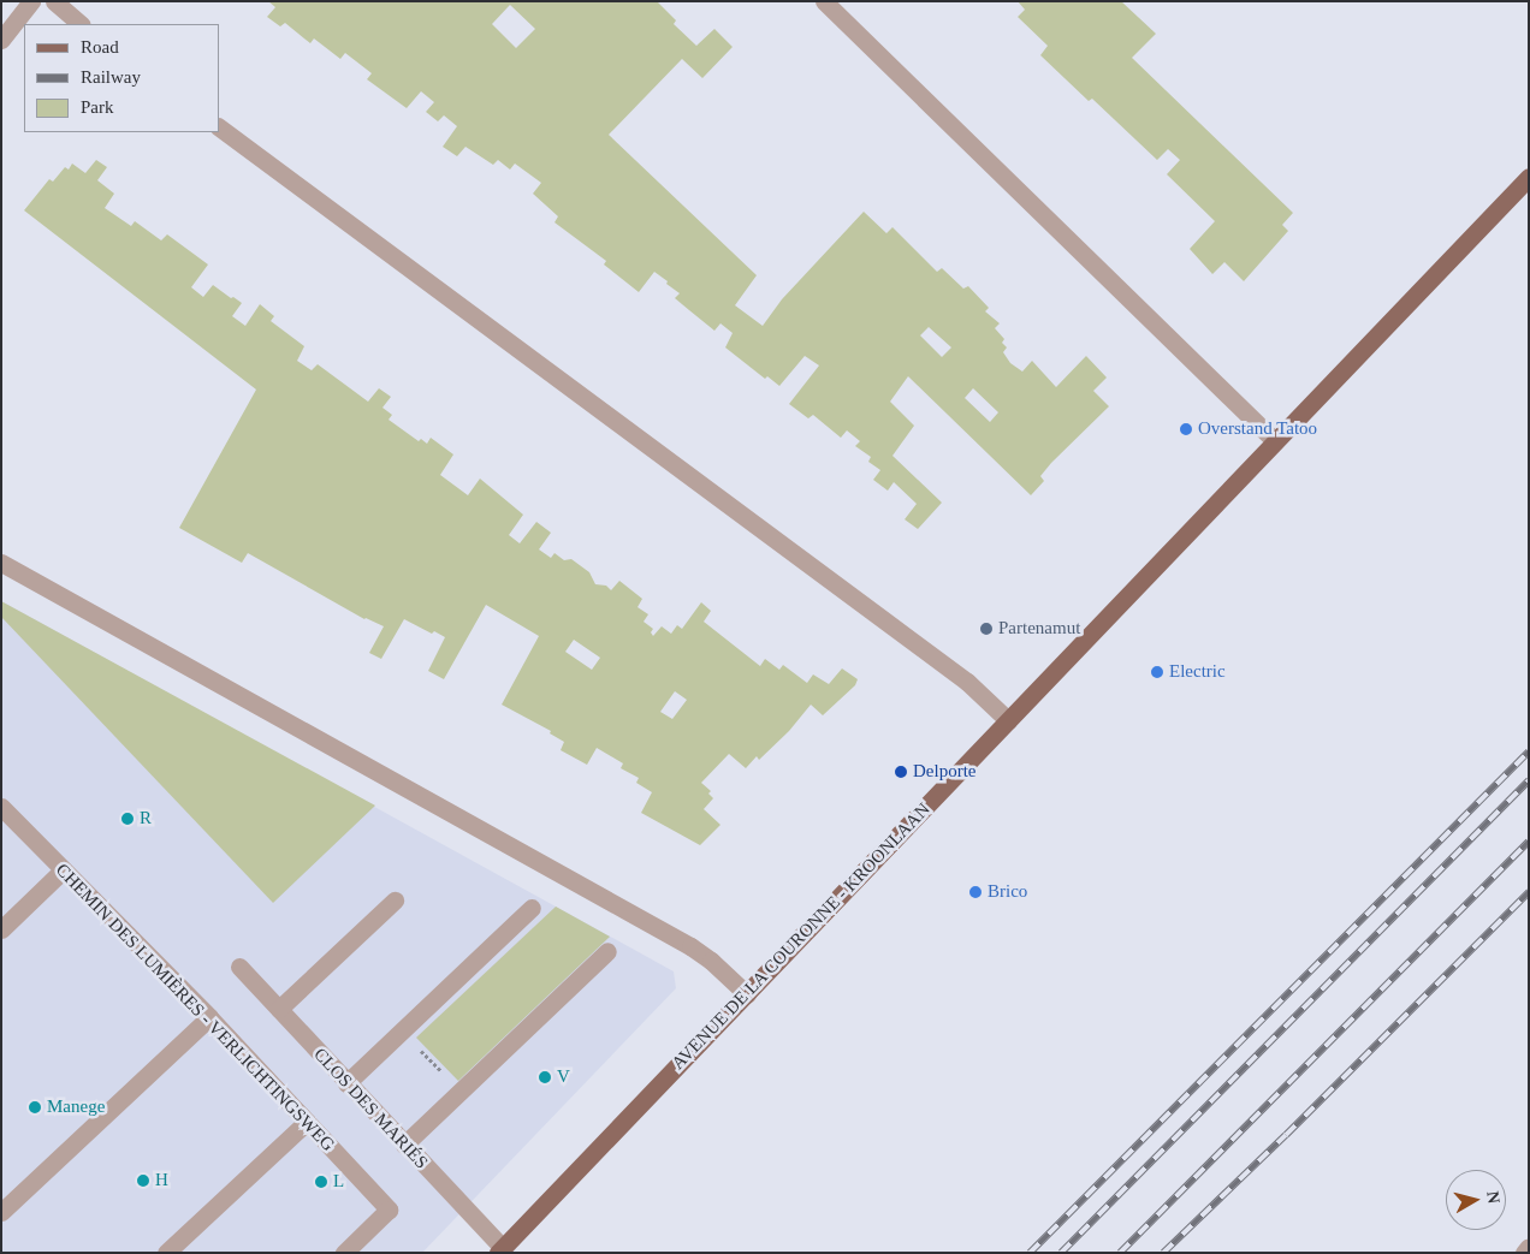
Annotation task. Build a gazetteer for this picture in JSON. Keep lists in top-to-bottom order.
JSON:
{
  "streets": {
    "main road": ["AVENUE DE LA COURONNE - KROONLAAN"],
    "street": ["CHEMIN DES LUMIÈRES - VERLICHTINGSWEG", "CLOS DES MARIÉS"]
  },
  "crossings": [
    ["AVENUE DE LA COURONNE - KROONLAAN", "CLOS DES MARIÉS"]
  ],
  "places": [
    "Overstand Tatoo",
    "Partenamut",
    "Electric",
    "Delporte",
    "R",
    "Brico",
    "V",
    "Manege",
    "H",
    "L"
  ],
  "legend": ["Road", "Railway", "Park"],
  "north": "right"
}
